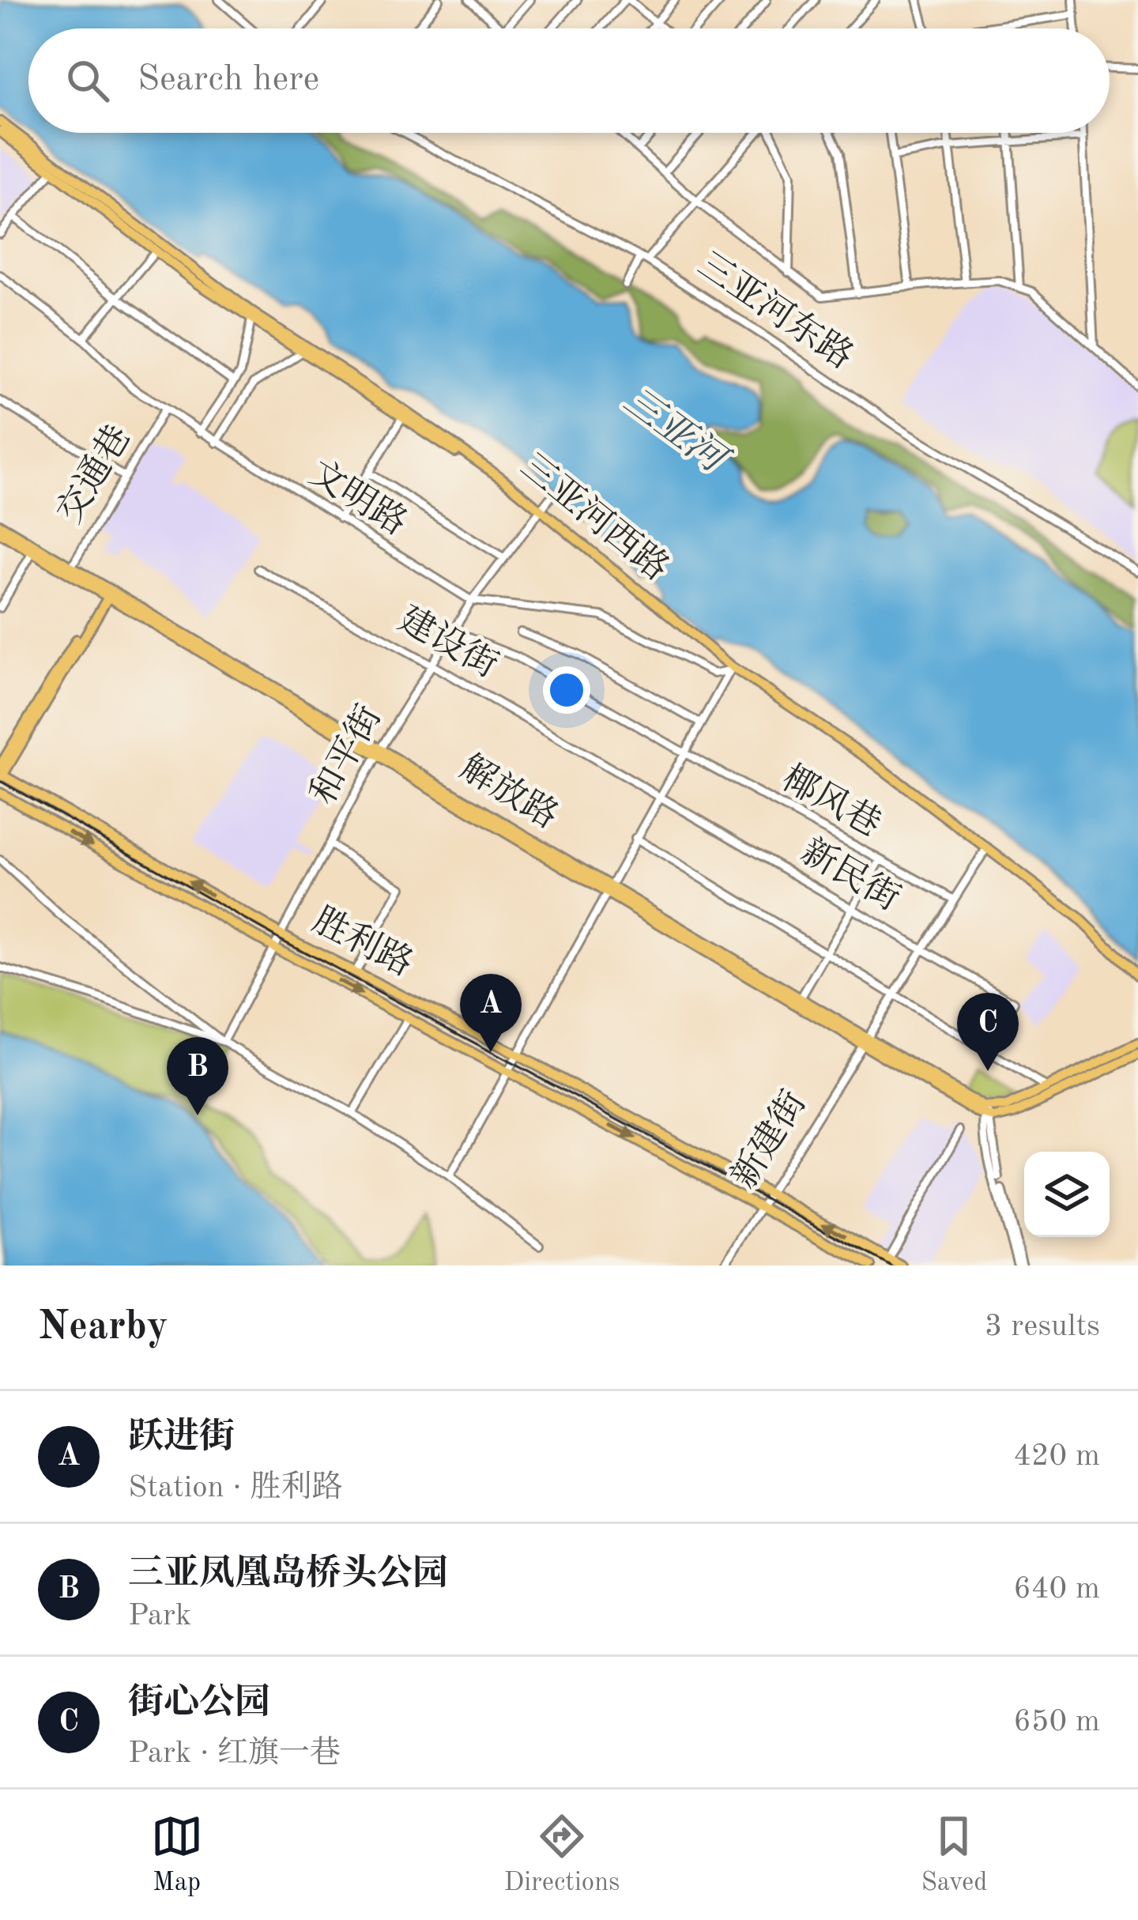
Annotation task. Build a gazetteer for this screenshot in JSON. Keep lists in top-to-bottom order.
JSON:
{
  "streets": {
    "main road": ["三亚河西路", "解放路", "胜利路"],
    "street": [
      "三亚河东路",
      "交通巷",
      "文明路",
      "建设街",
      "和平街",
      "椰风巷",
      "新民街",
      "新建街"
    ]
  },
  "crossings": [
    ["交通巷", "文明路"],
    ["交通巷", "解放路"],
    ["文明路", "三亚河西路"],
    ["文明路", "和平街"],
    ["三亚河西路", "和平街"],
    ["三亚河西路", "新建街"],
    ["建设街", "和平街"],
    ["建设街", "新民街"],
    ["和平街", "解放路"],
    ["和平街", "椰风巷"],
    ["和平街", "胜利路"],
    ["解放路", "新建街"],
    ["椰风巷", "新建街"],
    ["新民街", "新建街"],
    ["胜利路", "新建街"]
  ],
  "water": ["三亚河"],
  "page": {
    "search": "Search here",
    "pins": ["A", "C", "B"],
    "heading": ["Nearby", "3 results"],
    "list": [
      {
        "mark": "A",
        "name": "跃进街",
        "note": "Station · 胜利路",
        "value": "420 m"
      },
      {
        "mark": "B",
        "name": "三亚凤凰岛桥头公园",
        "note": "Park",
        "value": "640 m"
      },
      {
        "mark": "C",
        "name": "街心公园",
        "note": "Park · 红旗一巷",
        "value": "650 m"
      }
    ],
    "nav": ["Map", "Directions", "Saved"]
  }
}
